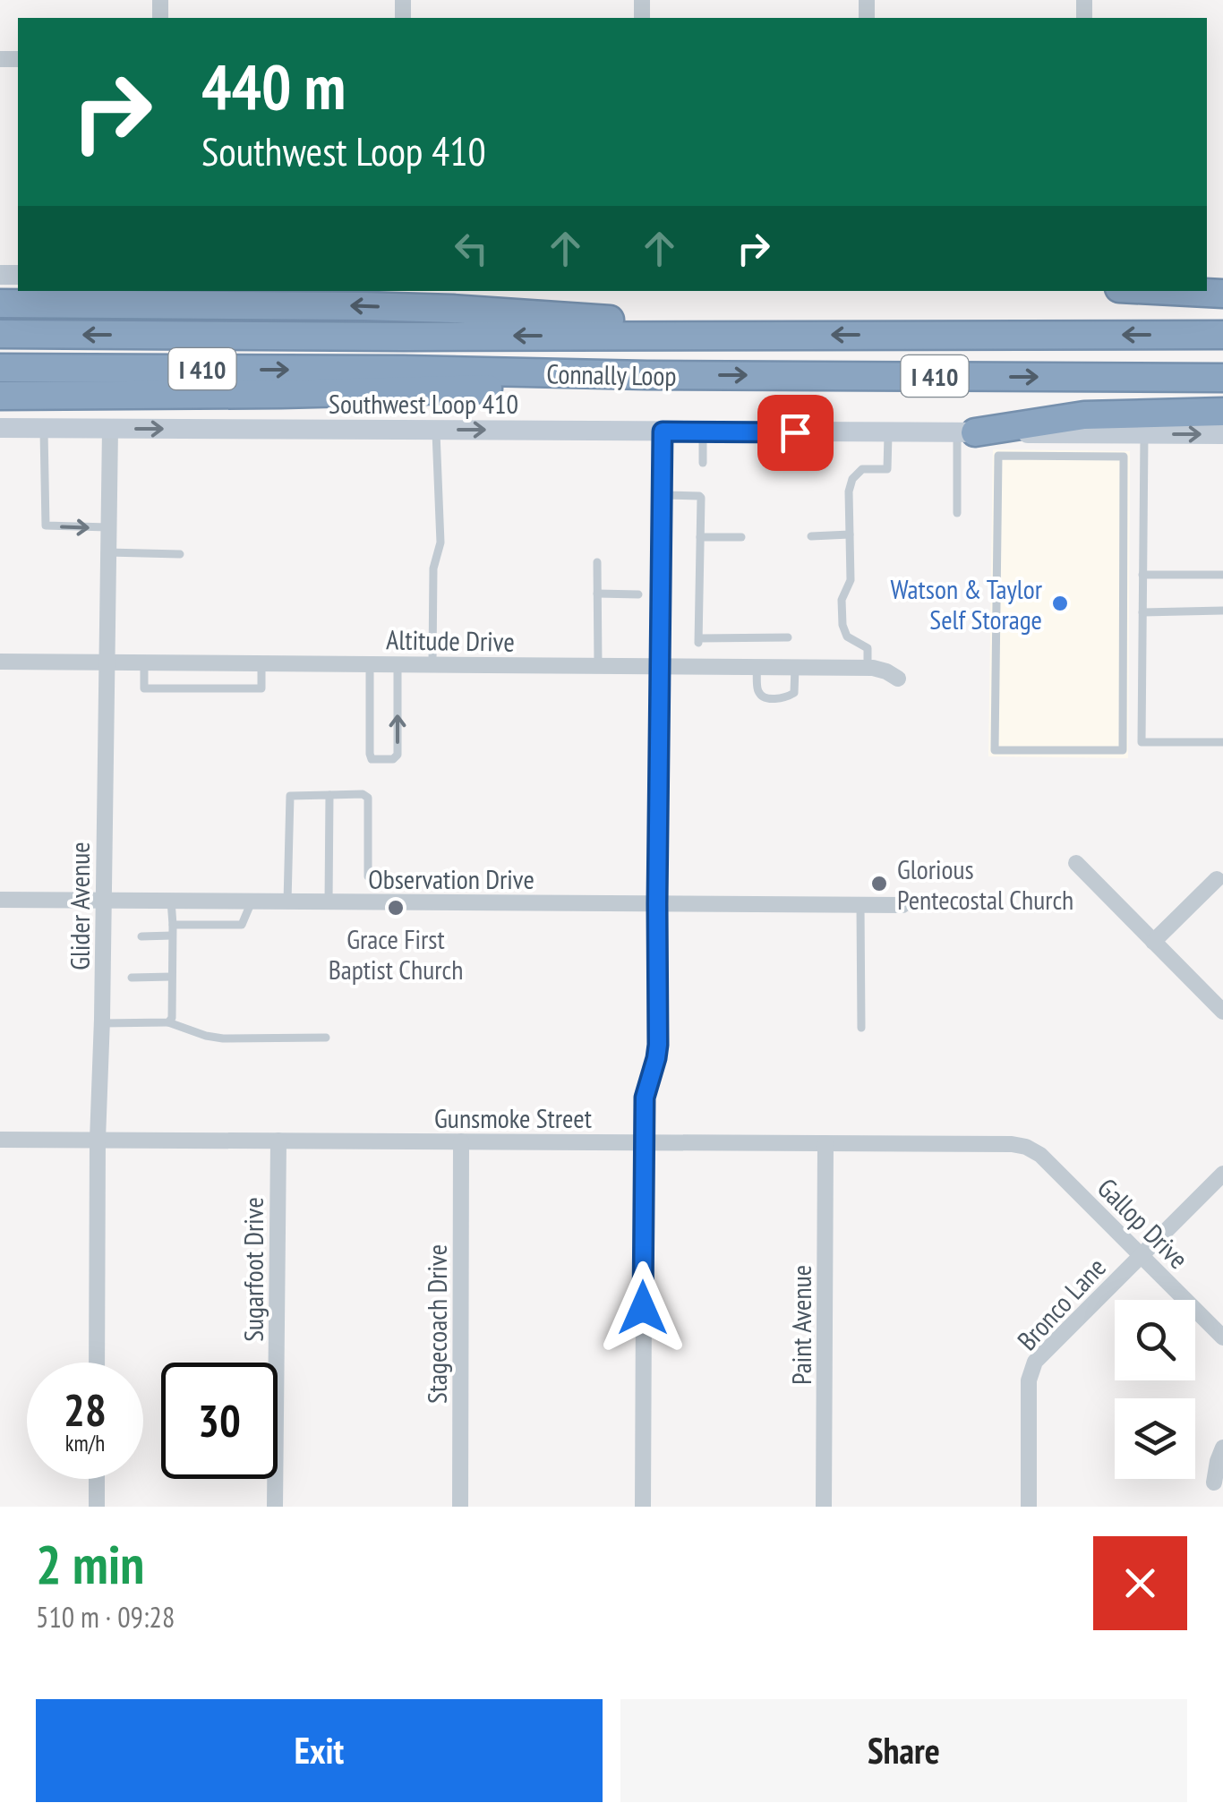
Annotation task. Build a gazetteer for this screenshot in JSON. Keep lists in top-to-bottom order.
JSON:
{
  "streets": {
    "highway": ["I 410", "Connally Loop"],
    "main road": ["Southwest Loop 410"],
    "street": [
      "Altitude Drive",
      "Observation Drive",
      "Glider Avenue",
      "Gunsmoke Street",
      "Gallop Drive",
      "Sugarfoot Drive",
      "Bronco Lane",
      "Stagecoach Drive",
      "Paint Avenue"
    ]
  },
  "crossings": [
    ["Southwest Loop 410", "Glider Avenue"],
    ["Altitude Drive", "Glider Avenue"],
    ["Observation Drive", "Glider Avenue"],
    ["Glider Avenue", "Gunsmoke Street"],
    ["Gunsmoke Street", "Gallop Drive"],
    ["Gunsmoke Street", "Sugarfoot Drive"],
    ["Gunsmoke Street", "Stagecoach Drive"],
    ["Gunsmoke Street", "Paint Avenue"],
    ["Gallop Drive", "Bronco Lane"]
  ],
  "one_way": ["Southwest Loop 410"],
  "places": ["Watson & Taylor Self Storage", "Glorious Pentecostal Church", "Grace First Baptist Church"],
  "page": {
    "turn": ["440 m", "Southwest Loop 410"],
    "speed": "28 km/h",
    "limit": "30",
    "heading": ["2 min", "510 m · 09:28"],
    "buttons": ["Exit", "Share"]
  }
}
